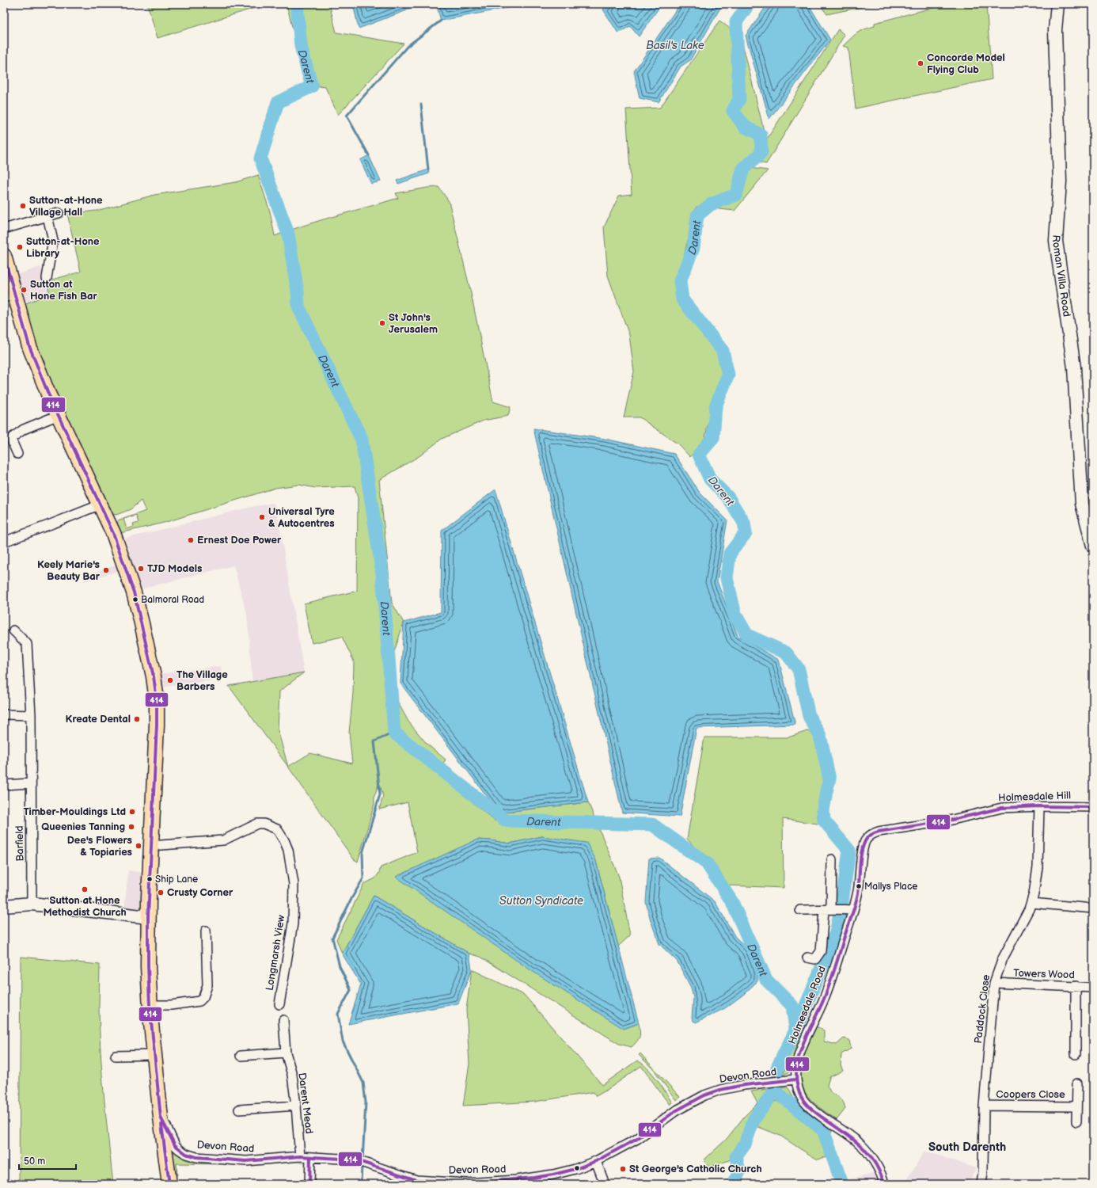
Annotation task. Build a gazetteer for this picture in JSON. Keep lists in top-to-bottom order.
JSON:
{
  "streets": {
    "street": [
      "Roman Villa Road",
      "Holmesdale Hill",
      "Barfield",
      "Longmarsh View",
      "Towers Wood",
      "Holmesdale Road",
      "Paddock Close",
      "Devon Road",
      "Coopers Close",
      "Darent Mead"
    ]
  },
  "crossings": [
    ["Holmesdale Hill", "Holmesdale Road"],
    ["Holmesdale Hill", "Paddock Close"],
    ["Towers Wood", "Paddock Close"],
    ["Holmesdale Road", "Devon Road"],
    ["Paddock Close", "Coopers Close"],
    ["Devon Road", "Darent Mead"]
  ],
  "districts": ["South Darenth"],
  "water": ["Basil's Lake", "Darent", "Sutton Syndicate"],
  "places": [
    "Concorde Model Flying Club",
    "Sutton-at-Hone Village Hall",
    "Sutton-at-Hone Library",
    "Sutton at Hone Fish Bar",
    "St John's Jerusalem",
    "Universal Tyre & Autocentres",
    "Ernest Doe Power",
    "TJD Models",
    "Keely Marie's Beauty Bar",
    "Balmoral Road",
    "The Village Barbers",
    "Kreate Dental",
    "Timber-Mouldings Ltd",
    "Queenies Tanning",
    "Dee's Flowers & Topiaries",
    "Ship Lane",
    "Mallys Place",
    "Sutton at Hone Methodist Church",
    "Crusty Corner",
    "St George's Catholic Church"
  ],
  "lines": ["transit line 414"],
  "scale_bar": "50 m"
}
